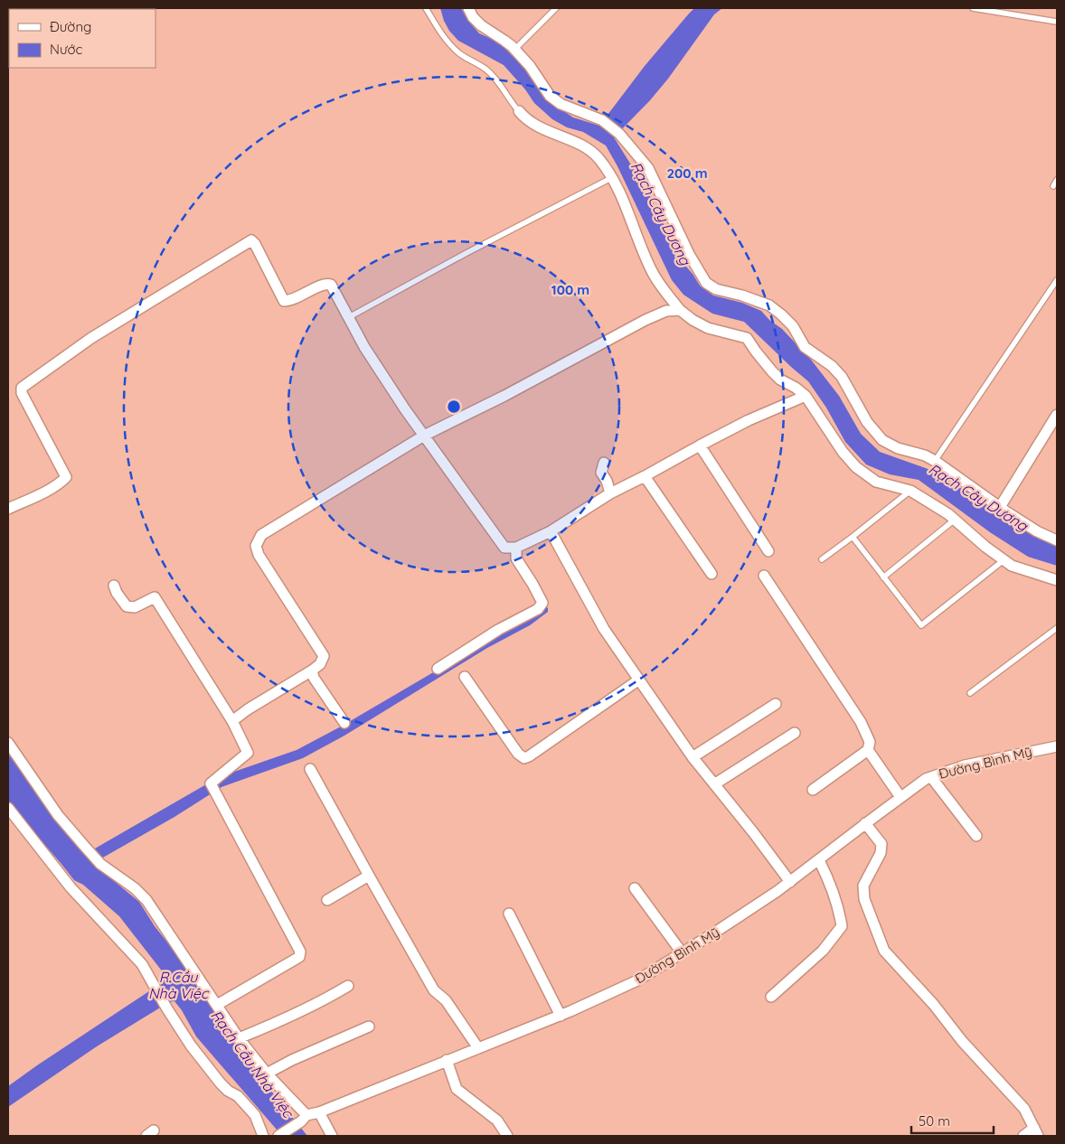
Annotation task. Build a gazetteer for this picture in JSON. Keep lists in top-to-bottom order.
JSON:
{
  "streets": {
    "street": ["Đường Bình Mỹ"]
  },
  "water": ["Rạch Cây Dương", "R.Cầu Nhà Việc", "Rạch Cầu Nhà Việc"],
  "legend": ["Đường", "Nước"],
  "scale_bar": "50 m",
  "rings": ["200 m", "100 m"]
}
